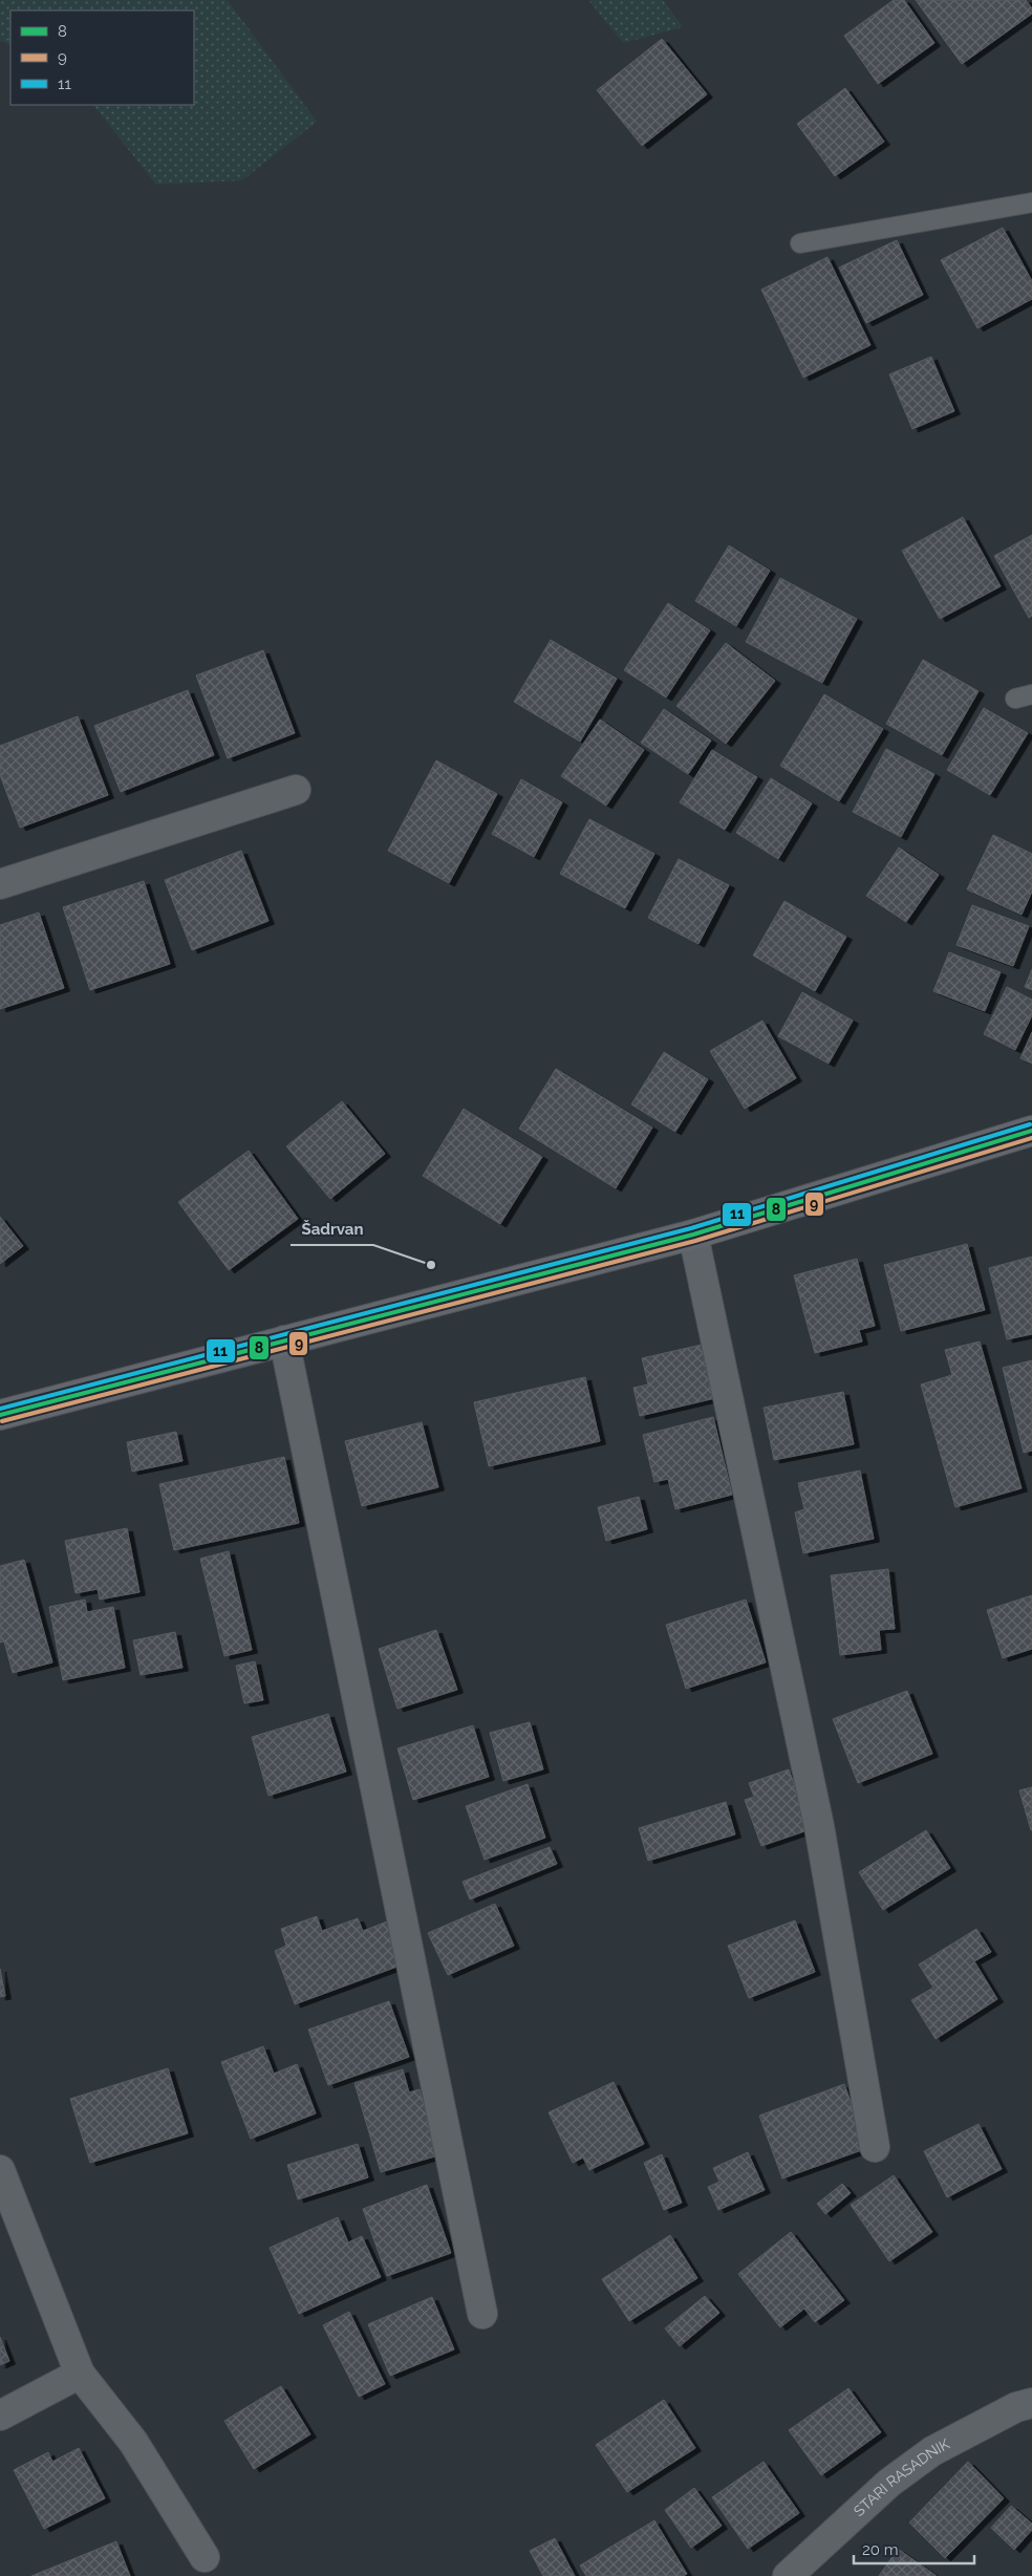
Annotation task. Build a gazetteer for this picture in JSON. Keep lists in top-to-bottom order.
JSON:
{
  "streets": {
    "street": ["STARI RASADNIK"]
  },
  "places": ["Šadrvan"],
  "lines": ["transit line 11", "transit line 8", "transit line 9"],
  "legend": ["8", "9", "11"],
  "scale_bar": "20 m"
}
